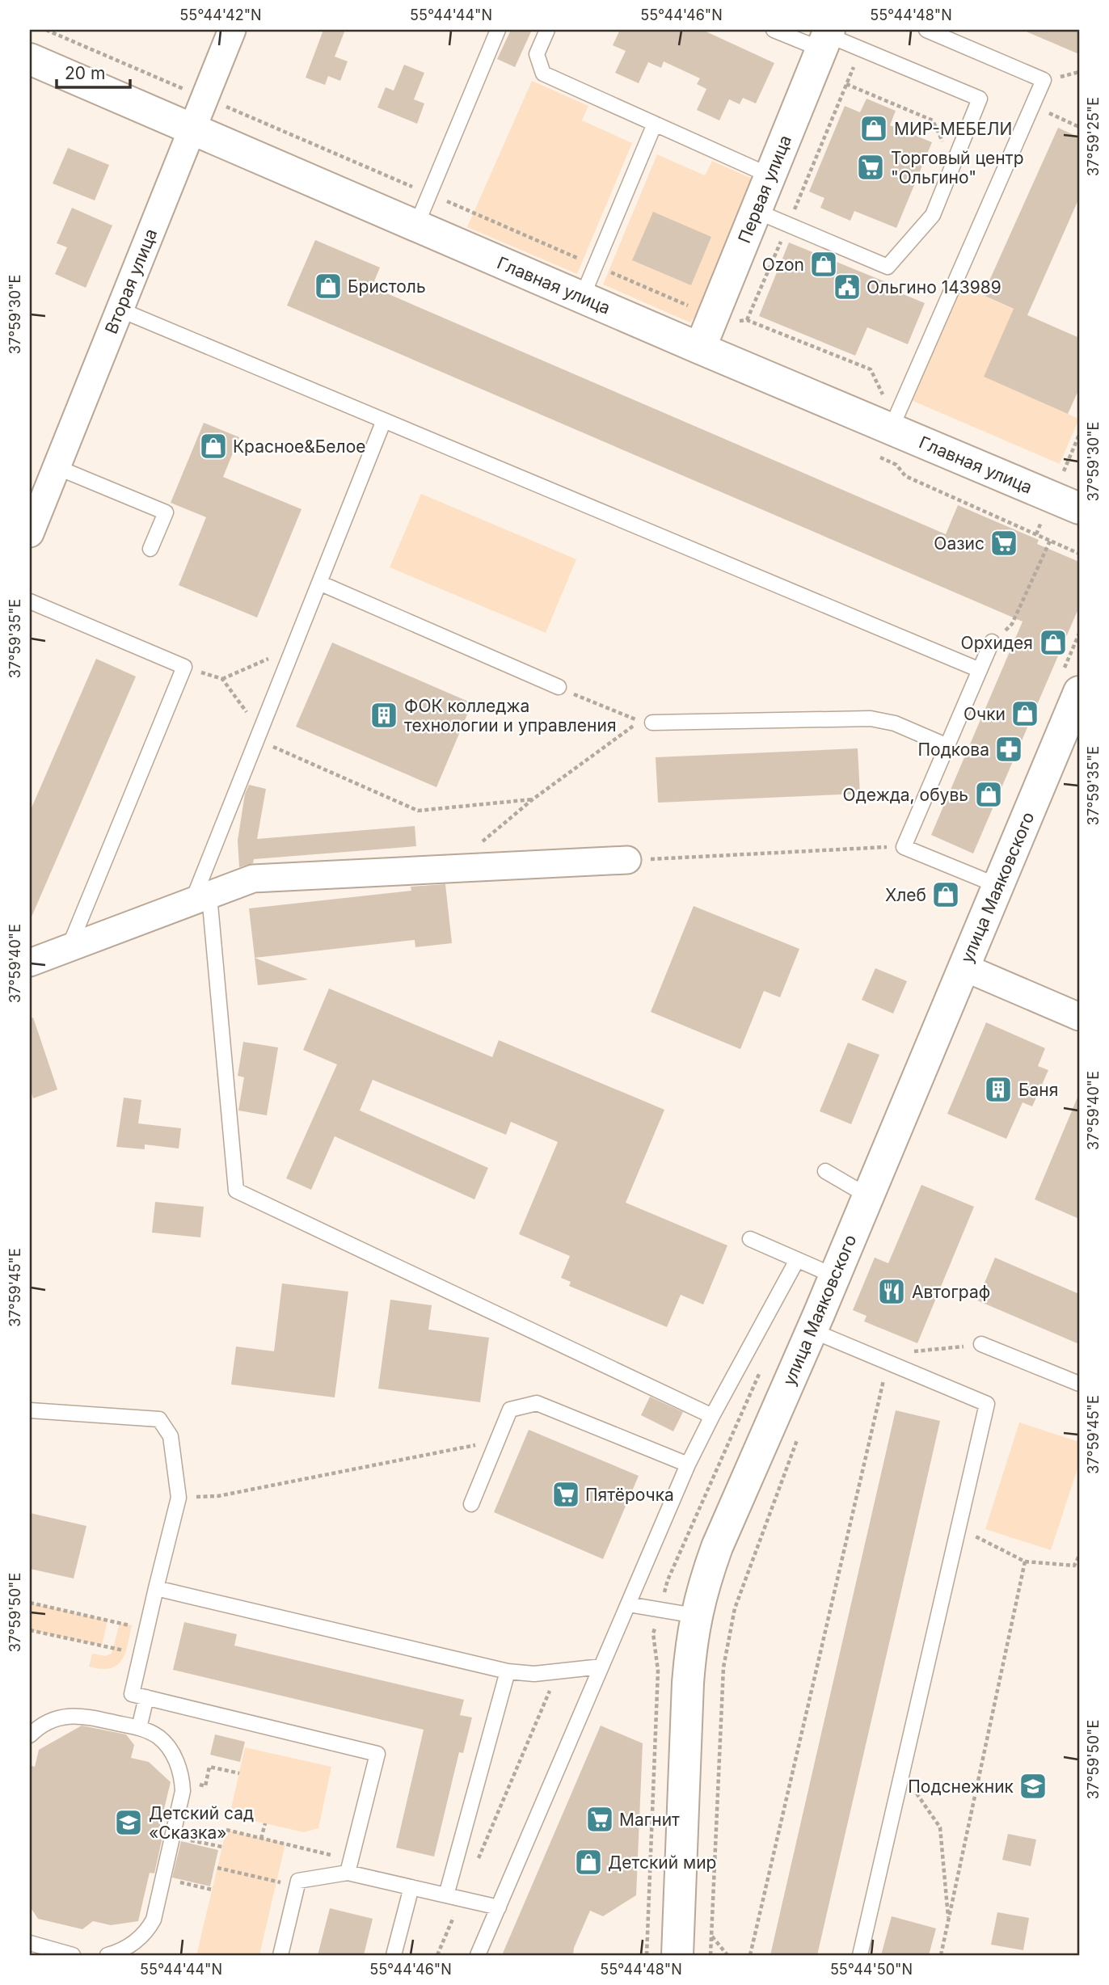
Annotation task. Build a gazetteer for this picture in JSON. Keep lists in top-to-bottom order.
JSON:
{
  "streets": {
    "street": [
      "Первая улица",
      "Вторая улица",
      "Главная улица",
      "улица Маяковского"
    ]
  },
  "crossings": [
    ["Первая улица", "Главная улица"],
    ["Вторая улица", "Главная улица"]
  ],
  "places": {
    "shop": [
      "МИР-МЕБЕЛИ",
      "Ozon",
      "Бристоль",
      "Красное&Белое",
      "Орхидея",
      "Очки",
      "Одежда, обувь",
      "Хлеб",
      "Детский мир"
    ],
    "supermarket": [
      "Торговый центр \"Ольгино\"",
      "Оазис",
      "Пятёрочка",
      "Магнит"
    ],
    "public building": ["Ольгино 143989"],
    "building": ["ФОК колледжа технологии и управления", "Баня"],
    "pharmacy": ["Подкова"],
    "restaurant": ["Автограф"],
    "school or university": ["Подснежник", "Детский сад «Сказка»"]
  },
  "scale_bar": "20 m",
  "coordinates": [
    "55°44'42\"N",
    "55°44'44\"N",
    "55°44'46\"N",
    "55°44'48\"N",
    "37°59'25\"E",
    "37°59'30\"E",
    "37°59'35\"E",
    "37°59'40\"E",
    "37°59'45\"E",
    "37°59'50\"E",
    "55°44'50\"N"
  ]
}
